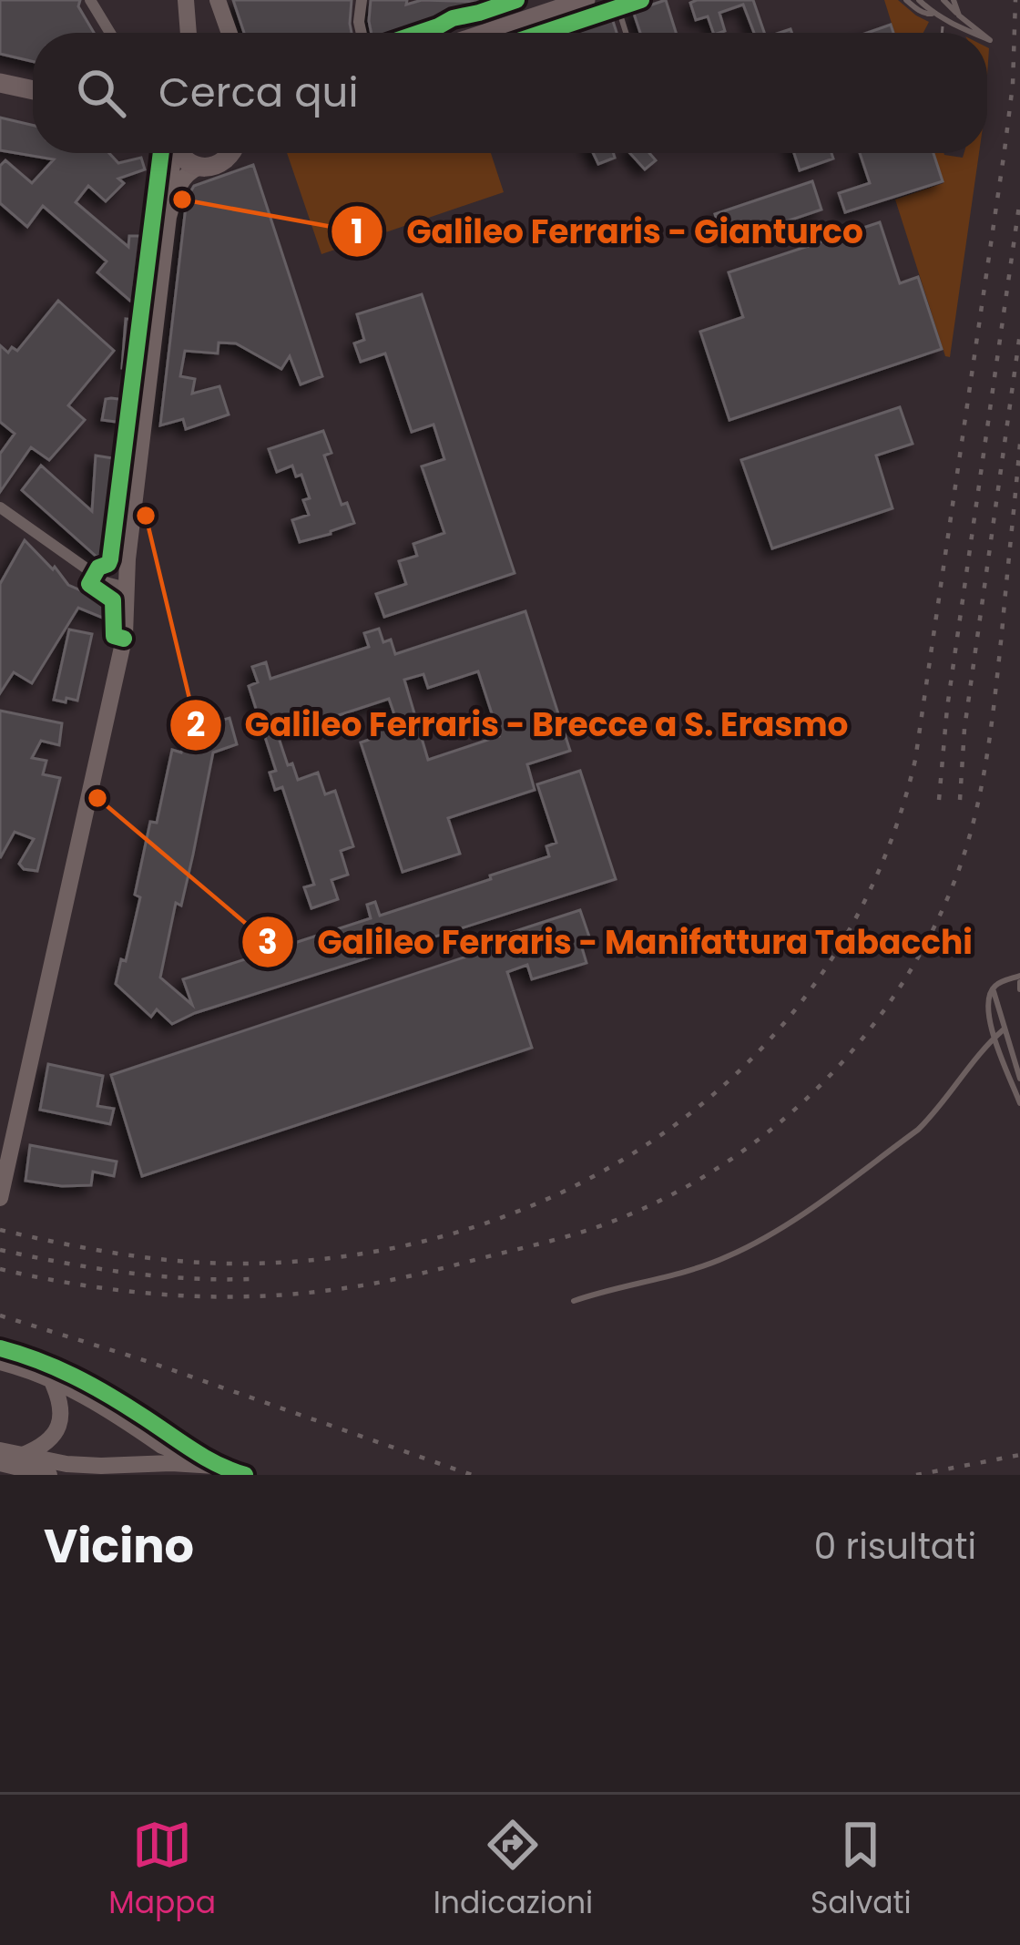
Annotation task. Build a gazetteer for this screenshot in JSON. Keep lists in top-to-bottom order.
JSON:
{
  "places": ["Galileo Ferraris - Gianturco", "Galileo Ferraris - Brecce a S. Erasmo", "Galileo Ferraris - Manifattura Tabacchi"],
  "page": {
    "search": "Cerca qui",
    "heading": ["Vicino", "0 risultati"],
    "nav": ["Mappa", "Indicazioni", "Salvati"]
  }
}
